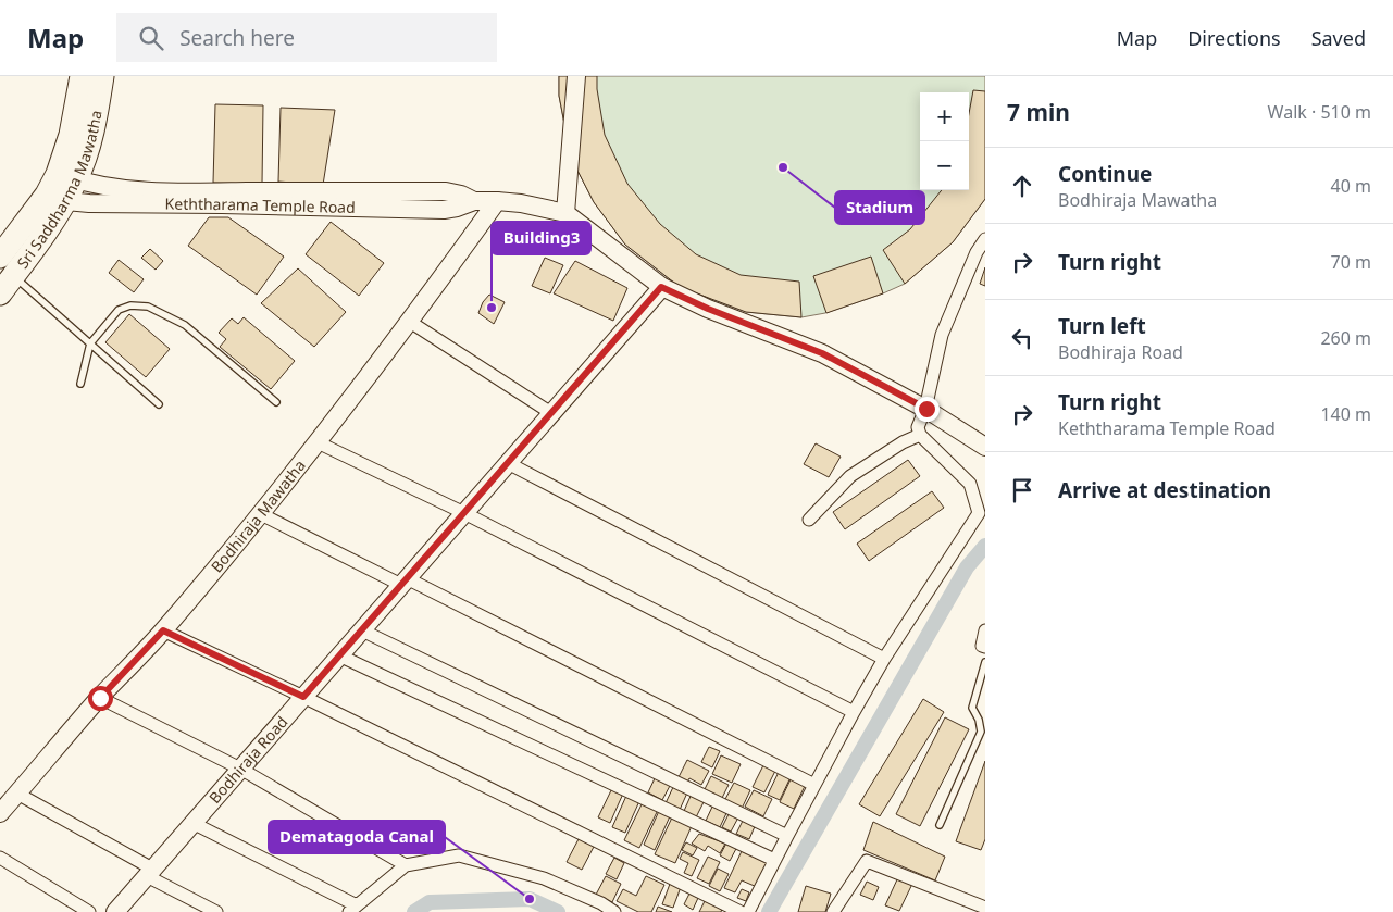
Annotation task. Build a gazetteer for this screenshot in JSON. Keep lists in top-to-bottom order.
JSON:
{
  "streets": {
    "highway": ["Sri Saddharma Mawatha"],
    "street": ["Keththarama Temple Road", "Bodhiraja Mawatha", "Bodhiraja Road"]
  },
  "crossings": [
    ["Sri Saddharma Mawatha", "Keththarama Temple Road"],
    ["Keththarama Temple Road", "Bodhiraja Mawatha"],
    ["Keththarama Temple Road", "Bodhiraja Road"]
  ],
  "places": ["Stadium", "Building3", "Dematagoda Canal"],
  "page": {
    "header": "Map",
    "search": "Search here",
    "nav": ["Map", "Directions", "Saved"],
    "heading": ["7 min", "Walk · 510 m"],
    "map_buttons": ["+", "−"],
    "list": [
      ["Continue", "Bodhiraja Mawatha", "40 m"],
      ["Turn right", "70 m"],
      ["Turn left", "Bodhiraja Road", "260 m"],
      ["Turn right", "Keththarama Temple Road", "140 m"],
      "Arrive at destination"
    ]
  }
}
